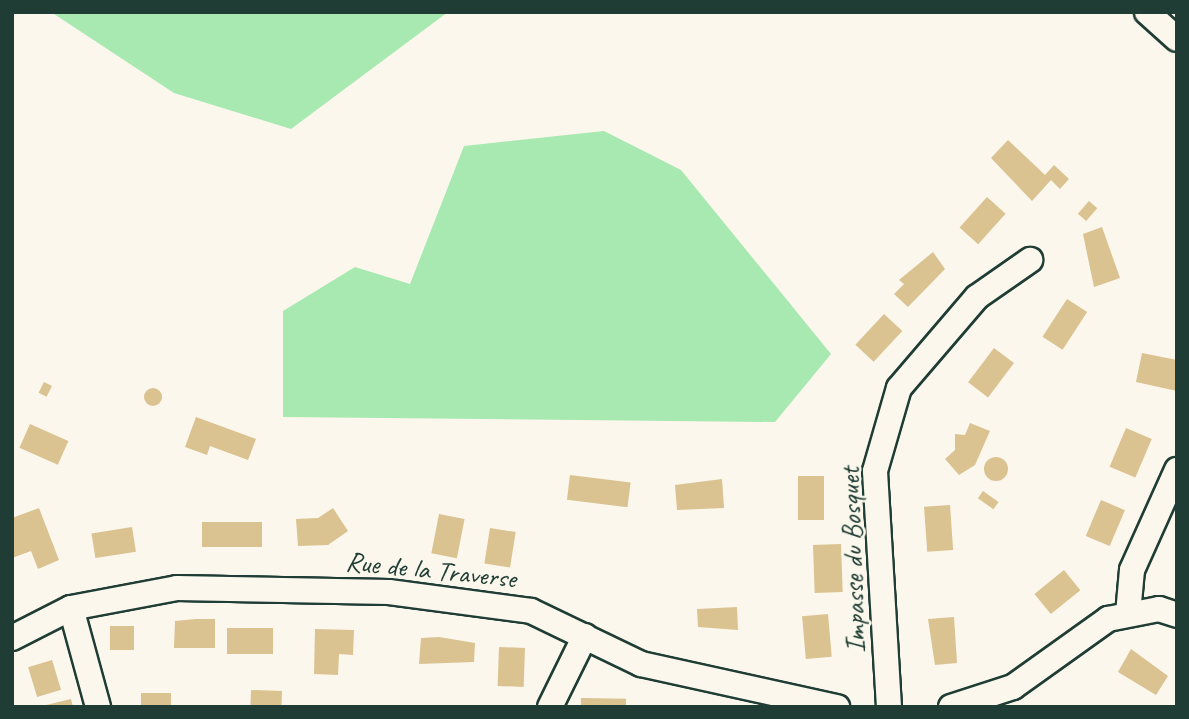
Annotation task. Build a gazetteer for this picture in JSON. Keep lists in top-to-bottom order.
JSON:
{
  "streets": {
    "street": ["Impasse du Bosquet", "Rue de la Traverse"]
  }
}
